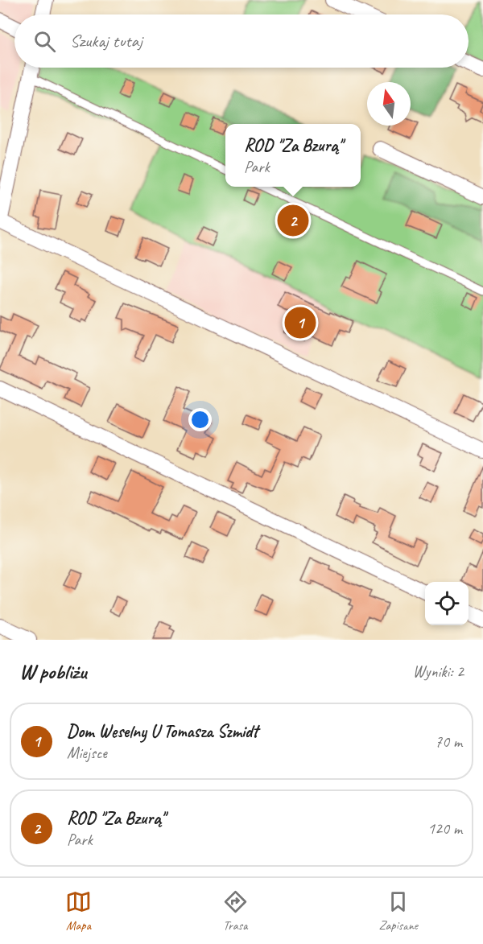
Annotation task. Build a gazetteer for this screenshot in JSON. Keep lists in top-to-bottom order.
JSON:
{
  "north": "top",
  "page": {
    "search": "Szukaj tutaj",
    "popup": ["ROD \"Za Bzurą\"", "Park"],
    "pins": ["2", "1"],
    "heading": ["W pobliżu", "Wyniki: 2"],
    "list": [
      {
        "mark": "1",
        "name": "Dom Weselny U Tomasza Szmidt",
        "note": "Miejsce",
        "value": "70 m"
      },
      {
        "mark": "2",
        "name": "ROD \"Za Bzurą\"",
        "note": "Park",
        "value": "120 m"
      }
    ],
    "nav": ["Mapa", "Trasa", "Zapisane"]
  }
}
